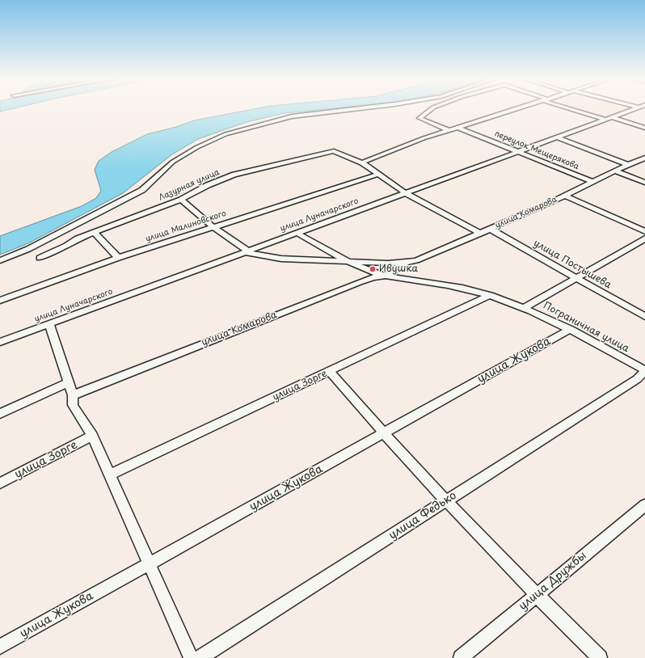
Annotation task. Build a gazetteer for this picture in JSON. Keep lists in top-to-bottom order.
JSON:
{
  "streets": {
    "street": [
      "переулок Мещерякова",
      "Лазурная улица",
      "улица Комарова",
      "улица Луначарского",
      "улица Малиновского",
      "улица Постышева",
      "Пограничная улица",
      "улица Жукова",
      "улица Зорге",
      "улица Федько",
      "улица Дружбы"
    ]
  },
  "crossings": [
    ["переулок Мещерякова", "улица Комарова"],
    ["переулок Мещерякова", "улица Луначарского"],
    ["улица Комарова", "улица Луначарского"],
    ["улица Комарова", "улица Постышева"],
    ["улица Комарова", "Пограничная улица"],
    ["улица Луначарского", "Пограничная улица"],
    ["Пограничная улица", "улица Жукова"],
    ["Пограничная улица", "улица Зорге"],
    ["Пограничная улица", "улица Федько"]
  ],
  "places": ["Ивушка"]
}
